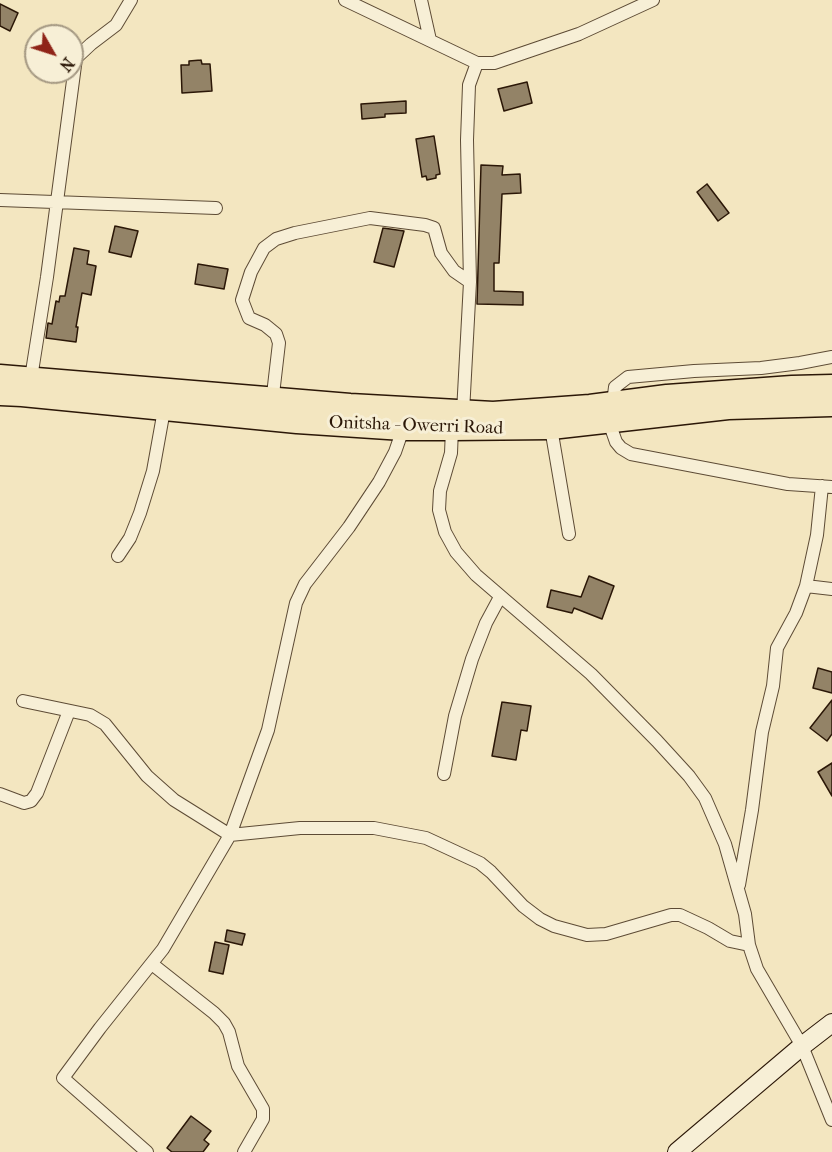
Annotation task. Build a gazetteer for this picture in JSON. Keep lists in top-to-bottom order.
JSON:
{
  "streets": {
    "highway": ["Onitsha - Owerri Road"]
  },
  "north": "bottom right"
}
